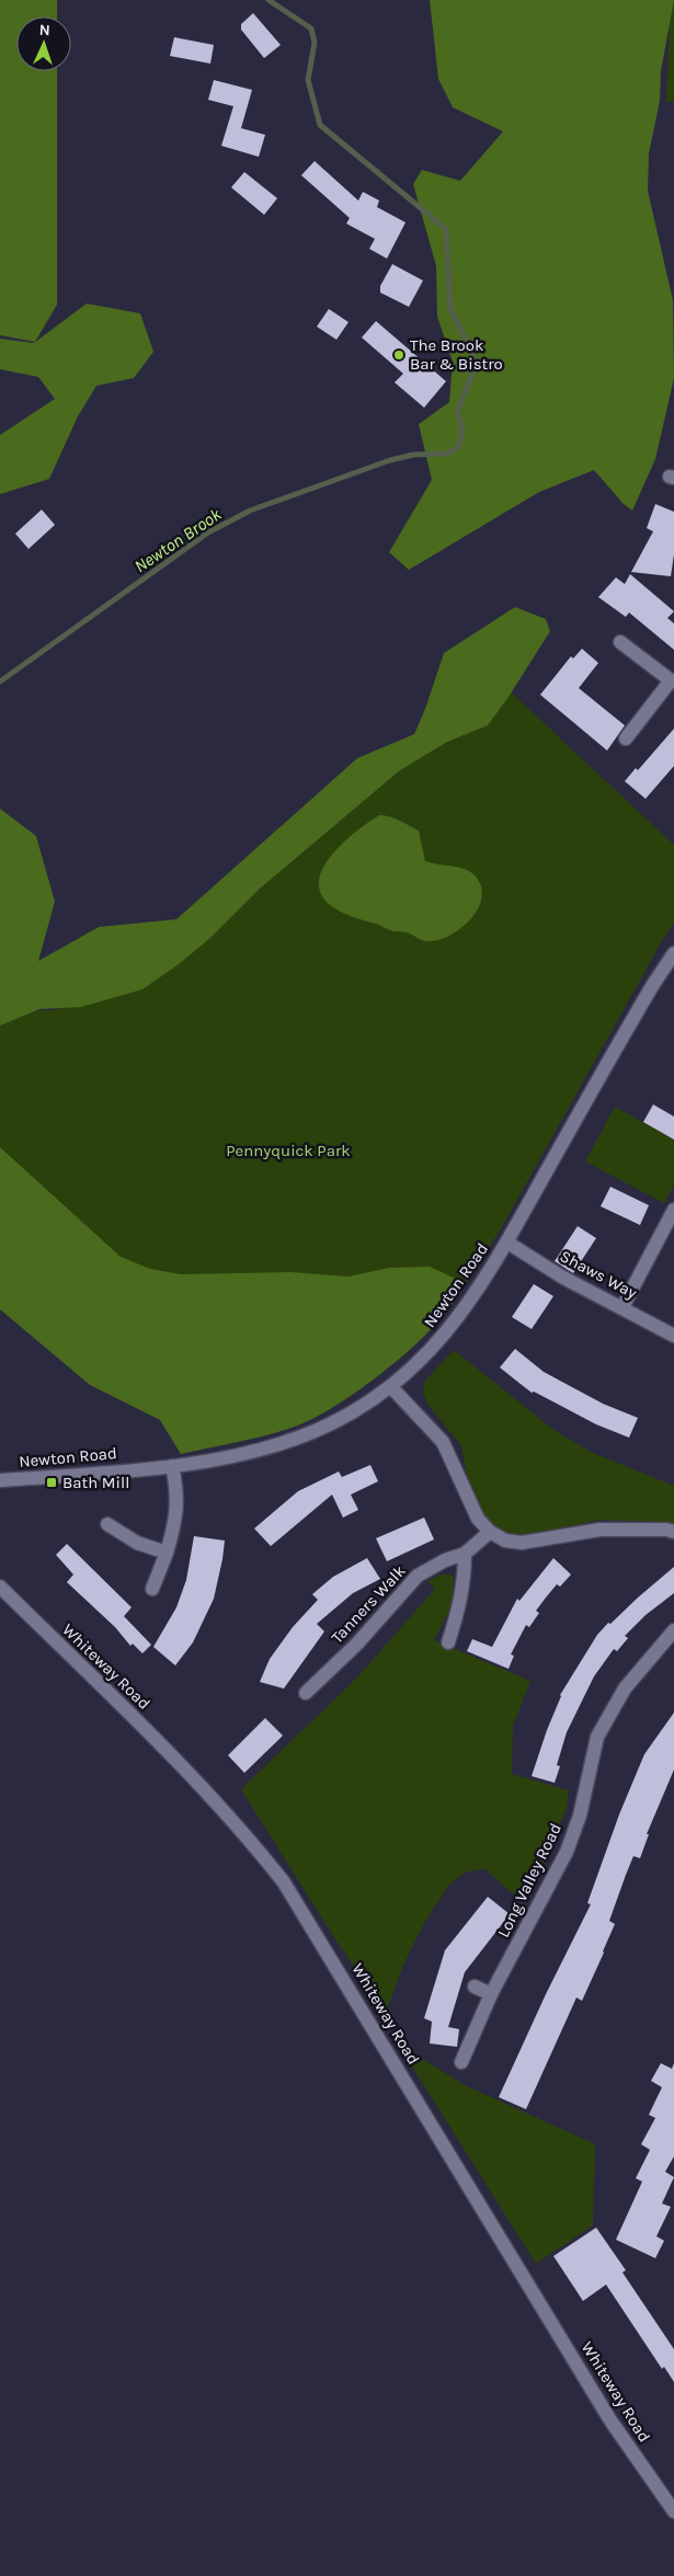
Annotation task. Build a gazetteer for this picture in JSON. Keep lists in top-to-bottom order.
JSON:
{
  "streets": {
    "street": [
      "Shaws Way",
      "Newton Road",
      "Tanners Walk",
      "Whiteway Road",
      "Long Valley Road"
    ]
  },
  "crossings": [
    ["Shaws Way", "Newton Road"]
  ],
  "water": ["Newton Brook"],
  "parks": ["Pennyquick Park"],
  "places": {
    "other": ["The Brook Bar & Bistro"],
    "transit": ["Bath Mill"]
  },
  "north": "top"
}
